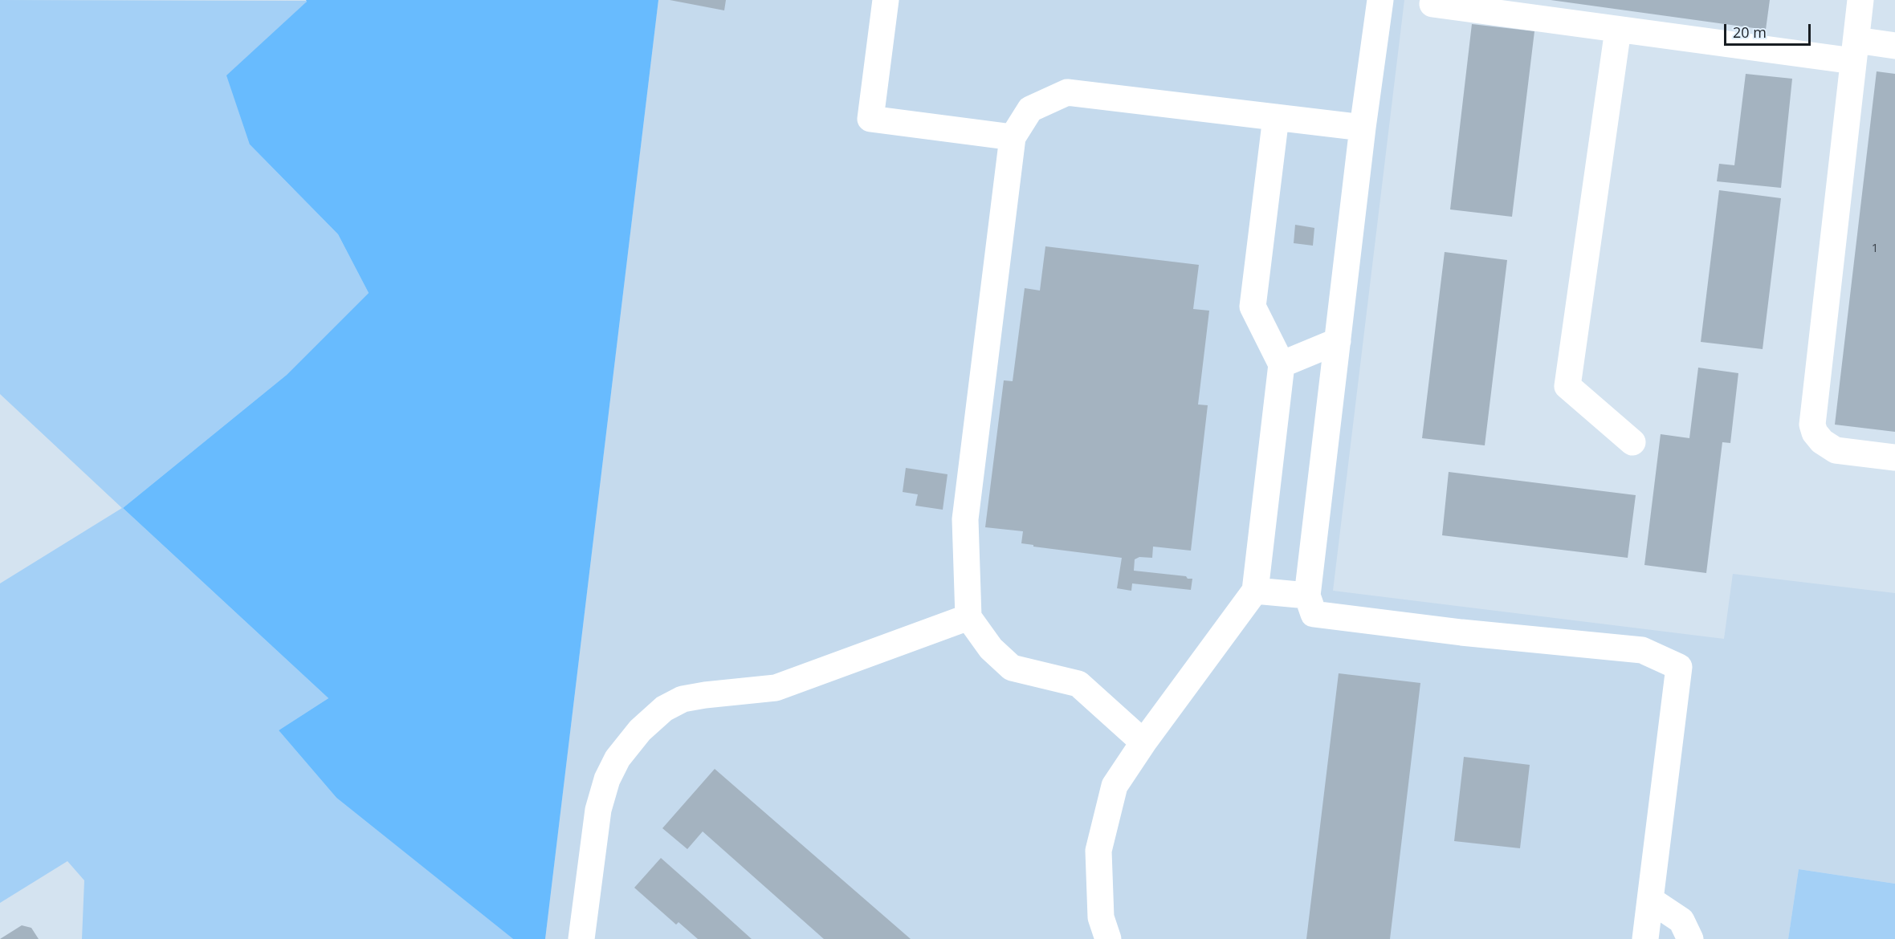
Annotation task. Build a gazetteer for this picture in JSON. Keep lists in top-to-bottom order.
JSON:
{
  "house_numbers": ["1"],
  "scale_bar": "20 m"
}
